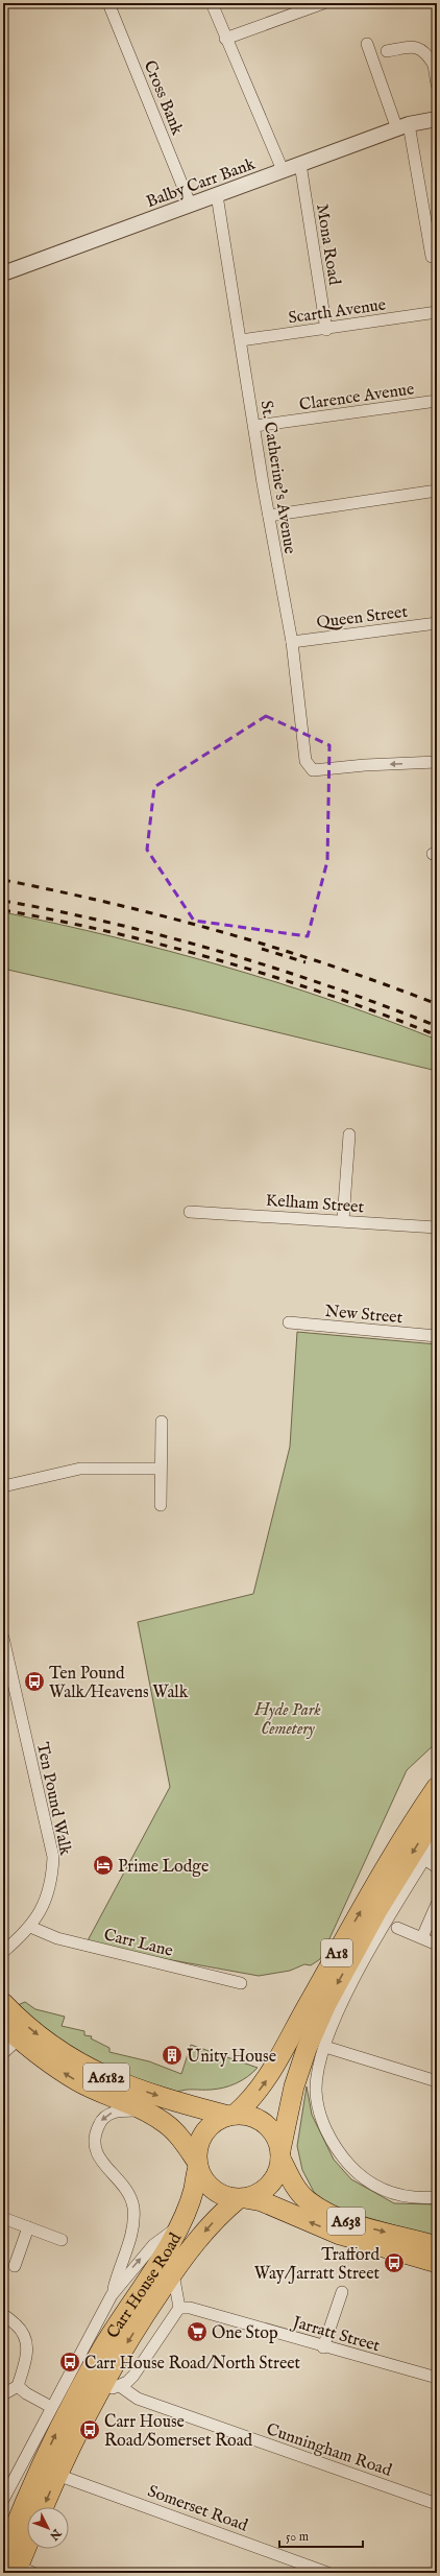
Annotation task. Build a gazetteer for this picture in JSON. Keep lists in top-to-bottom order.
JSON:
{
  "streets": {
    "highway": [
      "A18",
      "A6182",
      "A638",
      "Carr House Road"
    ],
    "street": [
      "Cross Bank",
      "Balby Carr Bank",
      "Mona Road",
      "Scarth Avenue",
      "Clarence Avenue",
      "St. Catherine's Avenue",
      "Queen Street",
      "Kelham Street",
      "New Street",
      "Ten Pound Walk",
      "Carr Lane",
      "Jarratt Street",
      "Cunningham Road",
      "Somerset Road"
    ]
  },
  "crossings": [
    ["Cross Bank", "Balby Carr Bank"],
    ["Balby Carr Bank", "Mona Road"],
    ["Balby Carr Bank", "St. Catherine's Avenue"],
    ["Mona Road", "Scarth Avenue"],
    ["Scarth Avenue", "St. Catherine's Avenue"],
    ["Clarence Avenue", "St. Catherine's Avenue"],
    ["St. Catherine's Avenue", "Queen Street"],
    ["Ten Pound Walk", "Carr Lane"],
    ["A18", "A6182"],
    ["A18", "A638"],
    ["A18", "Carr House Road"],
    ["A6182", "A638"],
    ["A6182", "Carr House Road"],
    ["A638", "Carr House Road"],
    ["Carr House Road", "Somerset Road"]
  ],
  "parks": ["Hyde Park Cemetery"],
  "places": {
    "bus stop": [
      "Ten Pound Walk/Heavens Walk",
      "Trafford Way/Jarratt Street",
      "Carr House Road/North Street",
      "Carr House Road/Somerset Road"
    ],
    "hotel": ["Prime Lodge"],
    "building": ["Unity House"],
    "supermarket": ["One Stop"]
  },
  "scale_bar": "50 m",
  "north": "bottom right"
}
